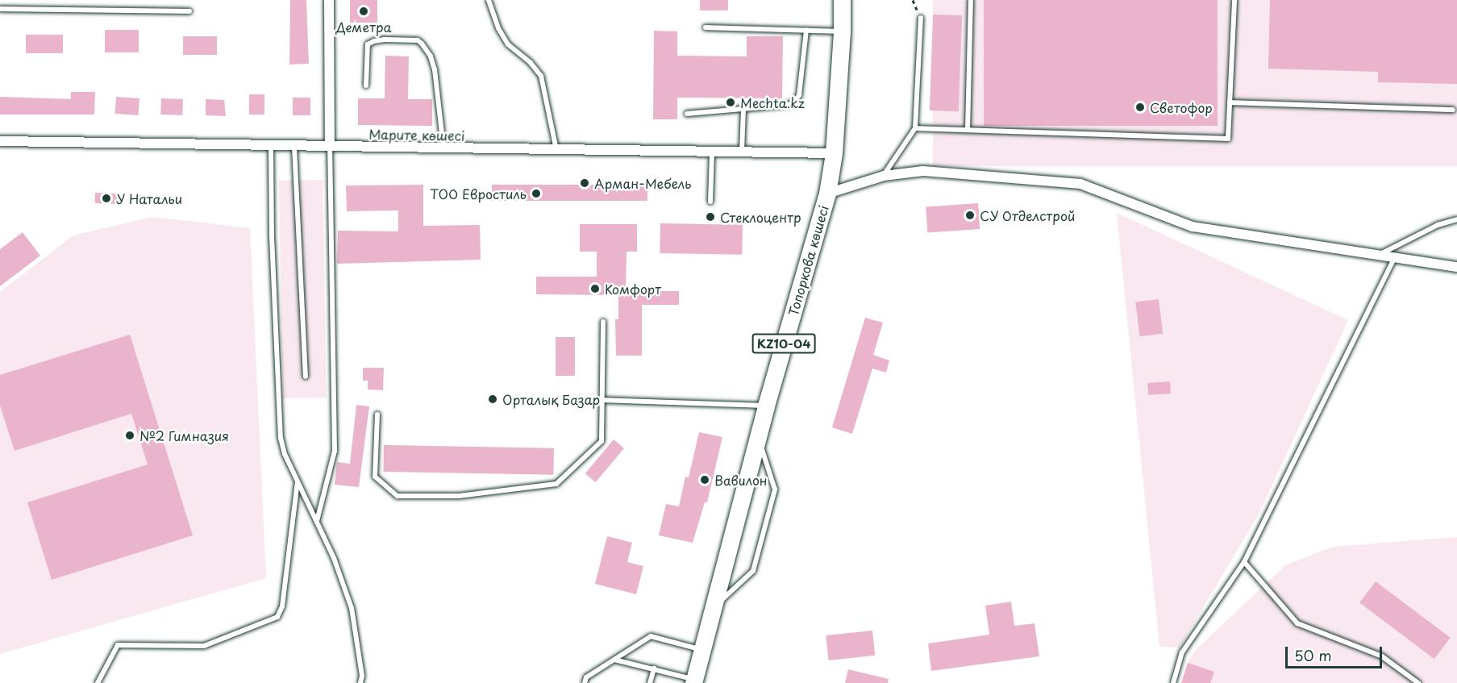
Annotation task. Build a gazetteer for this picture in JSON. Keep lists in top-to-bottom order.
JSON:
{
  "streets": {
    "highway": ["Топоркова көшесі", "KZ10-04"],
    "street": ["Марите көшесі"]
  },
  "crossings": [
    ["Марите көшесі", "Топоркова көшесі"]
  ],
  "places": [
    "Деметра",
    "Mechta.kz",
    "Светофор",
    "Арман-Мебель",
    "ТОО Евростиль",
    "У Натальи",
    "СУ Отделстрой",
    "Стеклоцентр",
    "Комфорт",
    "Орталық Базар",
    "№2 Гимназия",
    "Вавилон"
  ],
  "scale_bar": "50 m"
}
